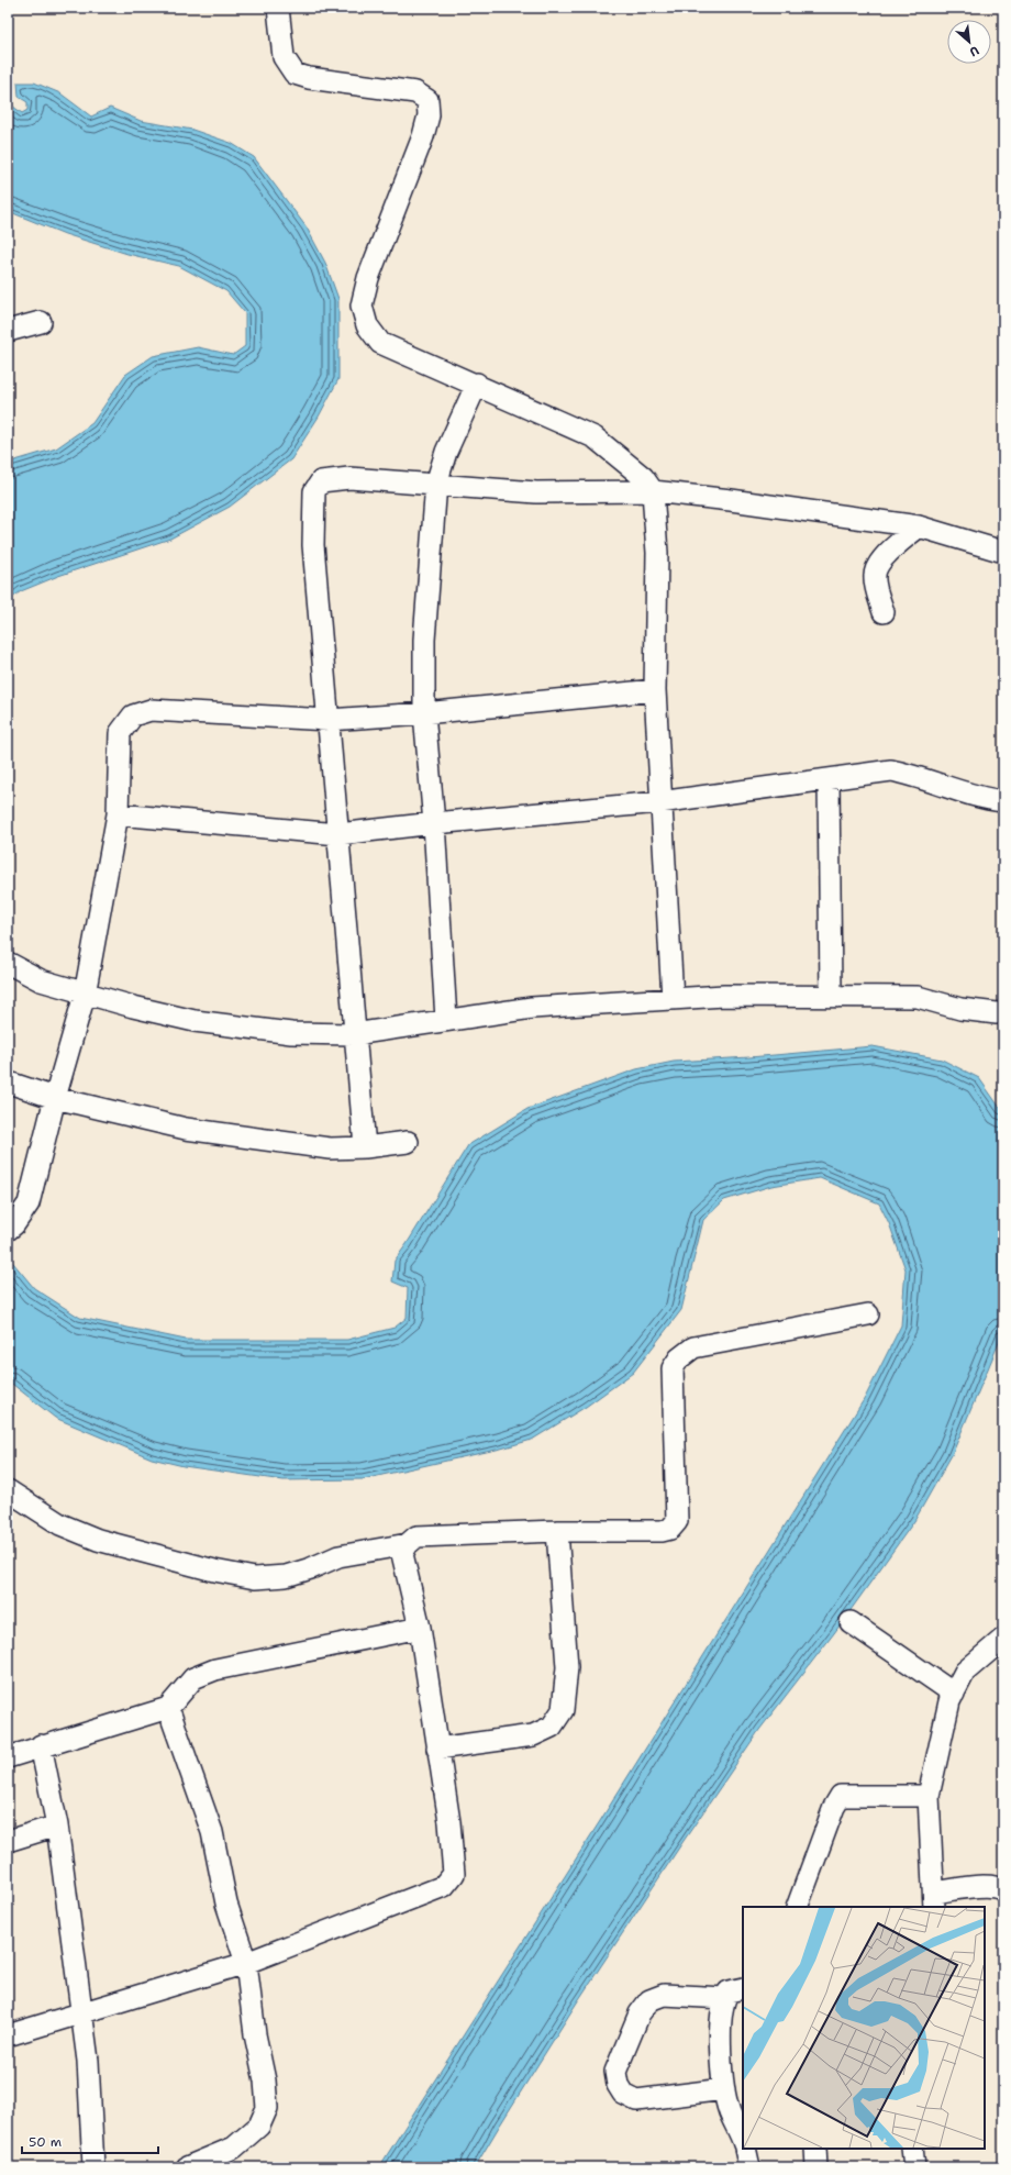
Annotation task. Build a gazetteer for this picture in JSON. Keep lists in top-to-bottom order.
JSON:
{
  "scale_bar": "50 m",
  "north": "bottom right"
}
